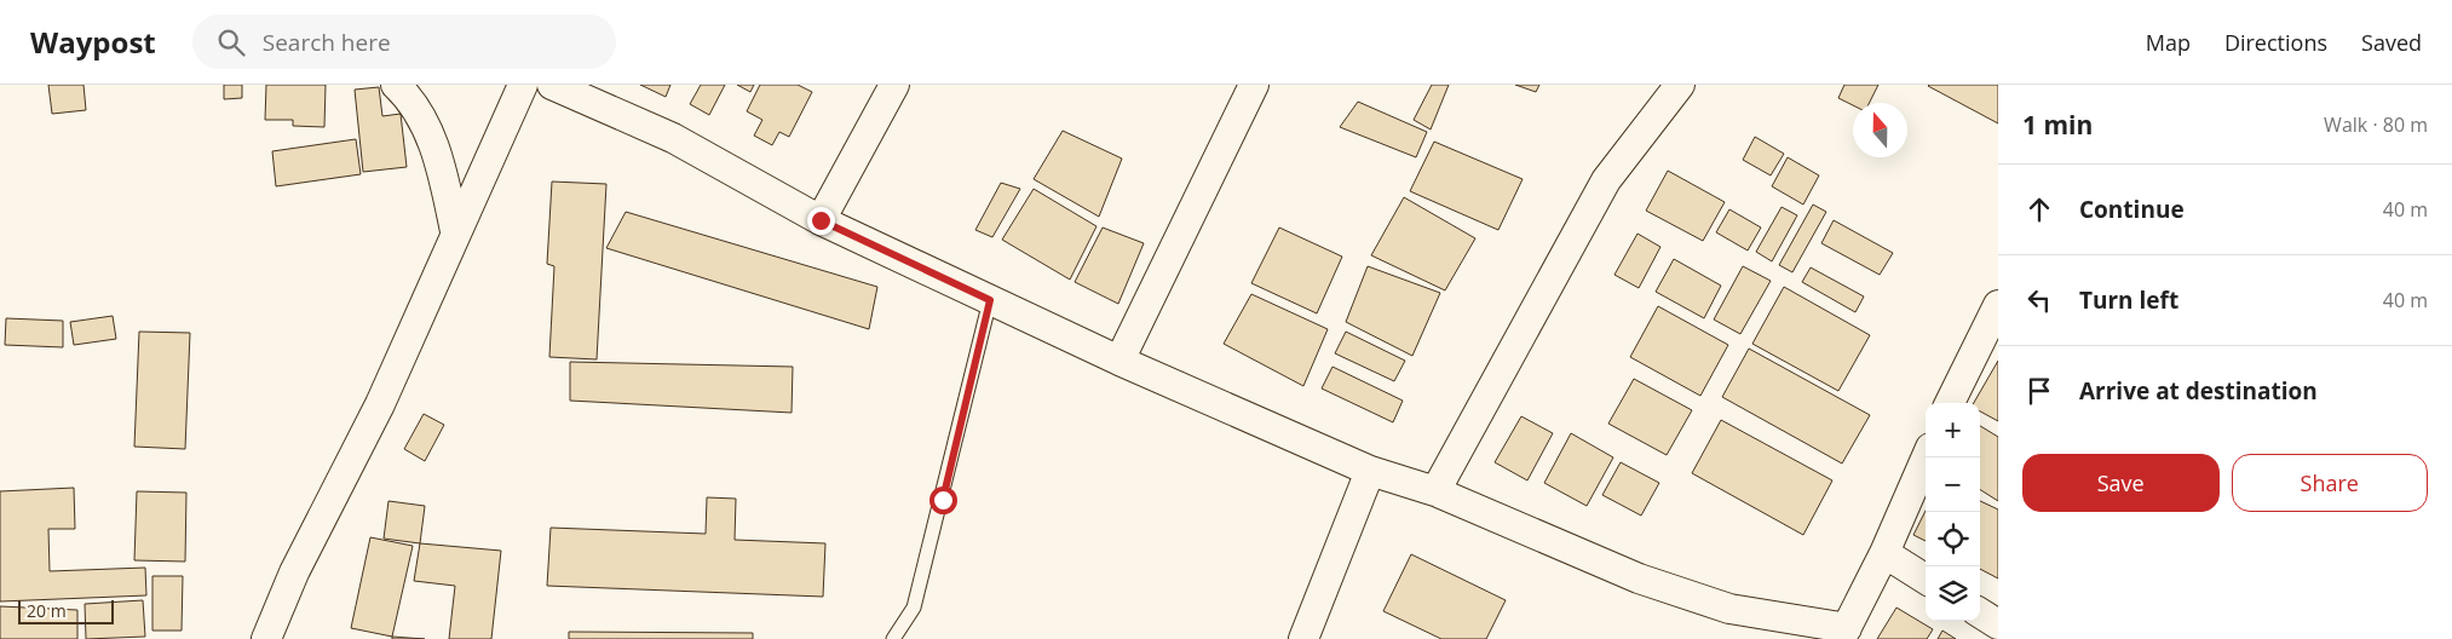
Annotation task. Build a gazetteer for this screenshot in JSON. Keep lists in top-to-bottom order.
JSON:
{
  "scale_bar": "20 m",
  "north": "top",
  "page": {
    "header": "Waypost",
    "search": "Search here",
    "nav": ["Map", "Directions", "Saved"],
    "heading": ["1 min", "Walk · 80 m"],
    "list": [
      ["Continue", "40 m"],
      ["Turn left", "40 m"],
      "Arrive at destination"
    ],
    "map_buttons": ["+", "−"],
    "buttons": ["Save", "Share"],
    "scale": "20 m"
  }
}
